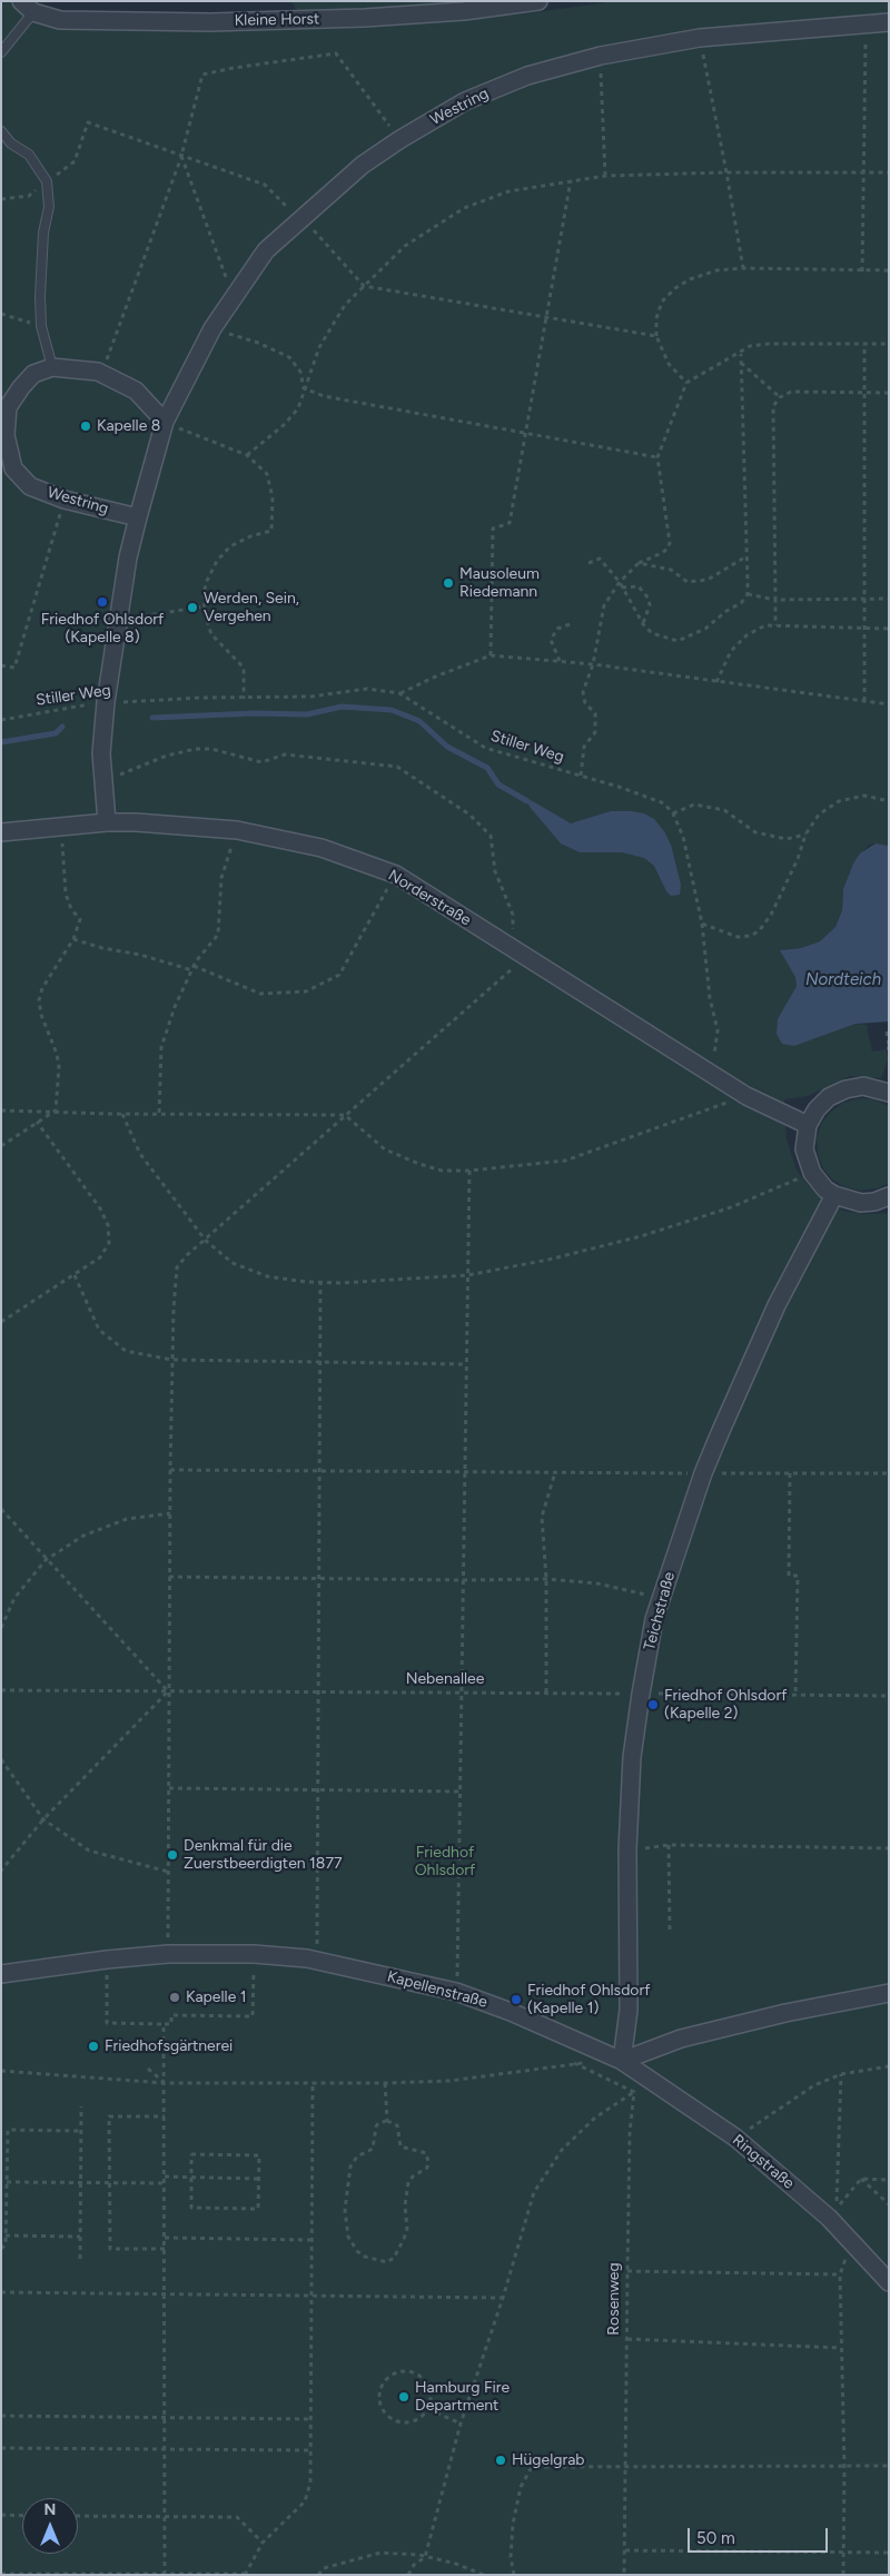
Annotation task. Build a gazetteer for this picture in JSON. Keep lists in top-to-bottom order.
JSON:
{
  "streets": {
    "street": [
      "Kleine Horst",
      "Westring",
      "Norderstraße",
      "Teichstraße",
      "Kapellenstraße",
      "Ringstraße"
    ],
    "path": ["Stiller Weg", "Nebenallee", "Rosenweg"]
  },
  "crossings": [
    ["Westring", "Stiller Weg"],
    ["Westring", "Norderstraße"],
    ["Teichstraße", "Nebenallee"],
    ["Teichstraße", "Kapellenstraße"],
    ["Teichstraße", "Ringstraße"],
    ["Kapellenstraße", "Ringstraße"]
  ],
  "water": ["Nordteich"],
  "parks": ["Friedhof Ohlsdorf"],
  "places": [
    "Kapelle 8",
    "Mausoleum Riedemann",
    "Friedhof Ohlsdorf (Kapelle 8)",
    "Werden, Sein, Vergehen",
    "Friedhof Ohlsdorf (Kapelle 2)",
    "Denkmal für die Zuerstbeerdigten 1877",
    "Kapelle 1",
    "Friedhof Ohlsdorf (Kapelle 1)",
    "Friedhofsgärtnerei",
    "Hamburg Fire Department",
    "Hügelgrab"
  ],
  "scale_bar": "50 m",
  "north": "top"
}
